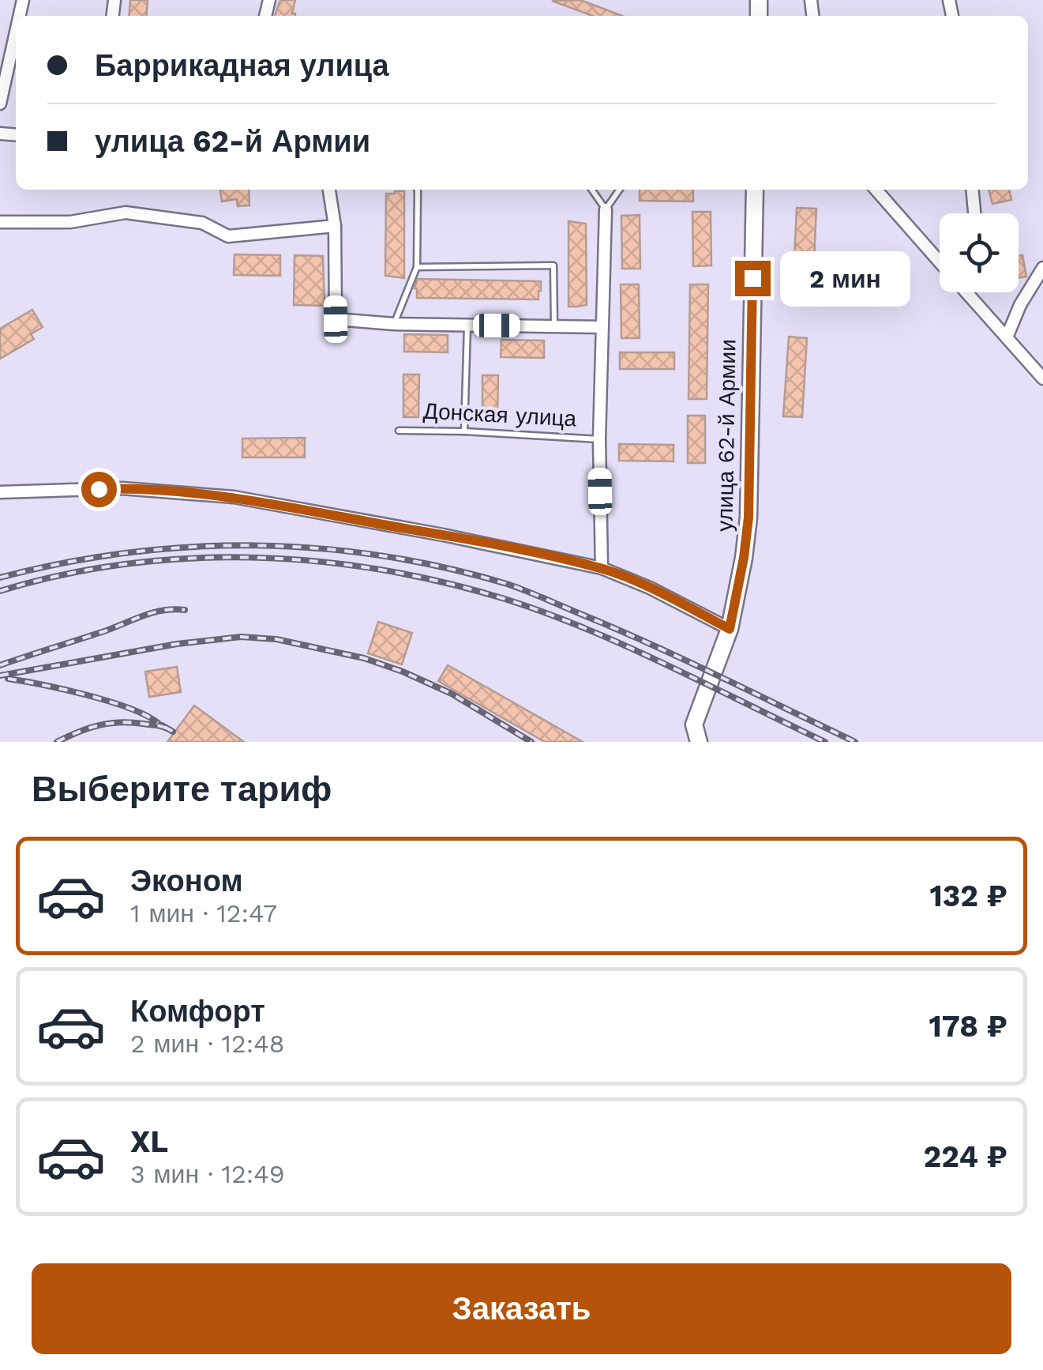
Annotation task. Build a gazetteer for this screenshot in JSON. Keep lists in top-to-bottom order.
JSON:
{
  "streets": {
    "street": ["улица 62-й Армии"],
    "lane": ["Донская улица"]
  },
  "page": {
    "banner": ["Баррикадная улица", "улица 62-й Армии"],
    "bubble": "2 мин",
    "heading": "Выберите тариф",
    "list": [
      {
        "name": "Эконом",
        "note": "1 мин · 12:47",
        "value": "132 ₽"
      },
      {
        "name": "Комфорт",
        "note": "2 мин · 12:48",
        "value": "178 ₽"
      },
      {
        "name": "XL",
        "note": "3 мин · 12:49",
        "value": "224 ₽"
      }
    ],
    "buttons": "Заказать"
  }
}
